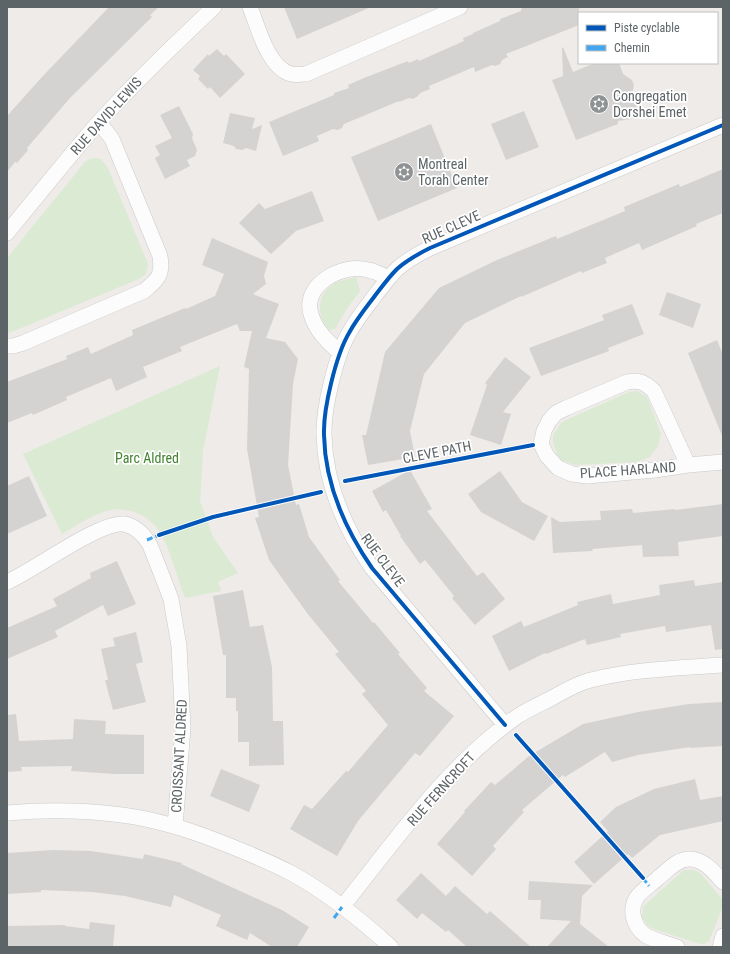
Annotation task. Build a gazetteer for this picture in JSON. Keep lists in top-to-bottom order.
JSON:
{
  "streets": {
    "street": [
      "RUE DAVID-LEWIS",
      "RUE CLEVE",
      "PLACE HARLAND",
      "CROISSANT ALDRED",
      "RUE FERNCROFT"
    ],
    "cycle path": ["CLEVE PATH"]
  },
  "crossings": [
    ["RUE CLEVE", "RUE FERNCROFT"]
  ],
  "parks": ["Parc Aldred"],
  "places": {
    "synagogue": ["Congregation Dorshei Emet", "Montreal Torah Center"]
  },
  "legend": ["Piste cyclable", "Chemin"]
}
